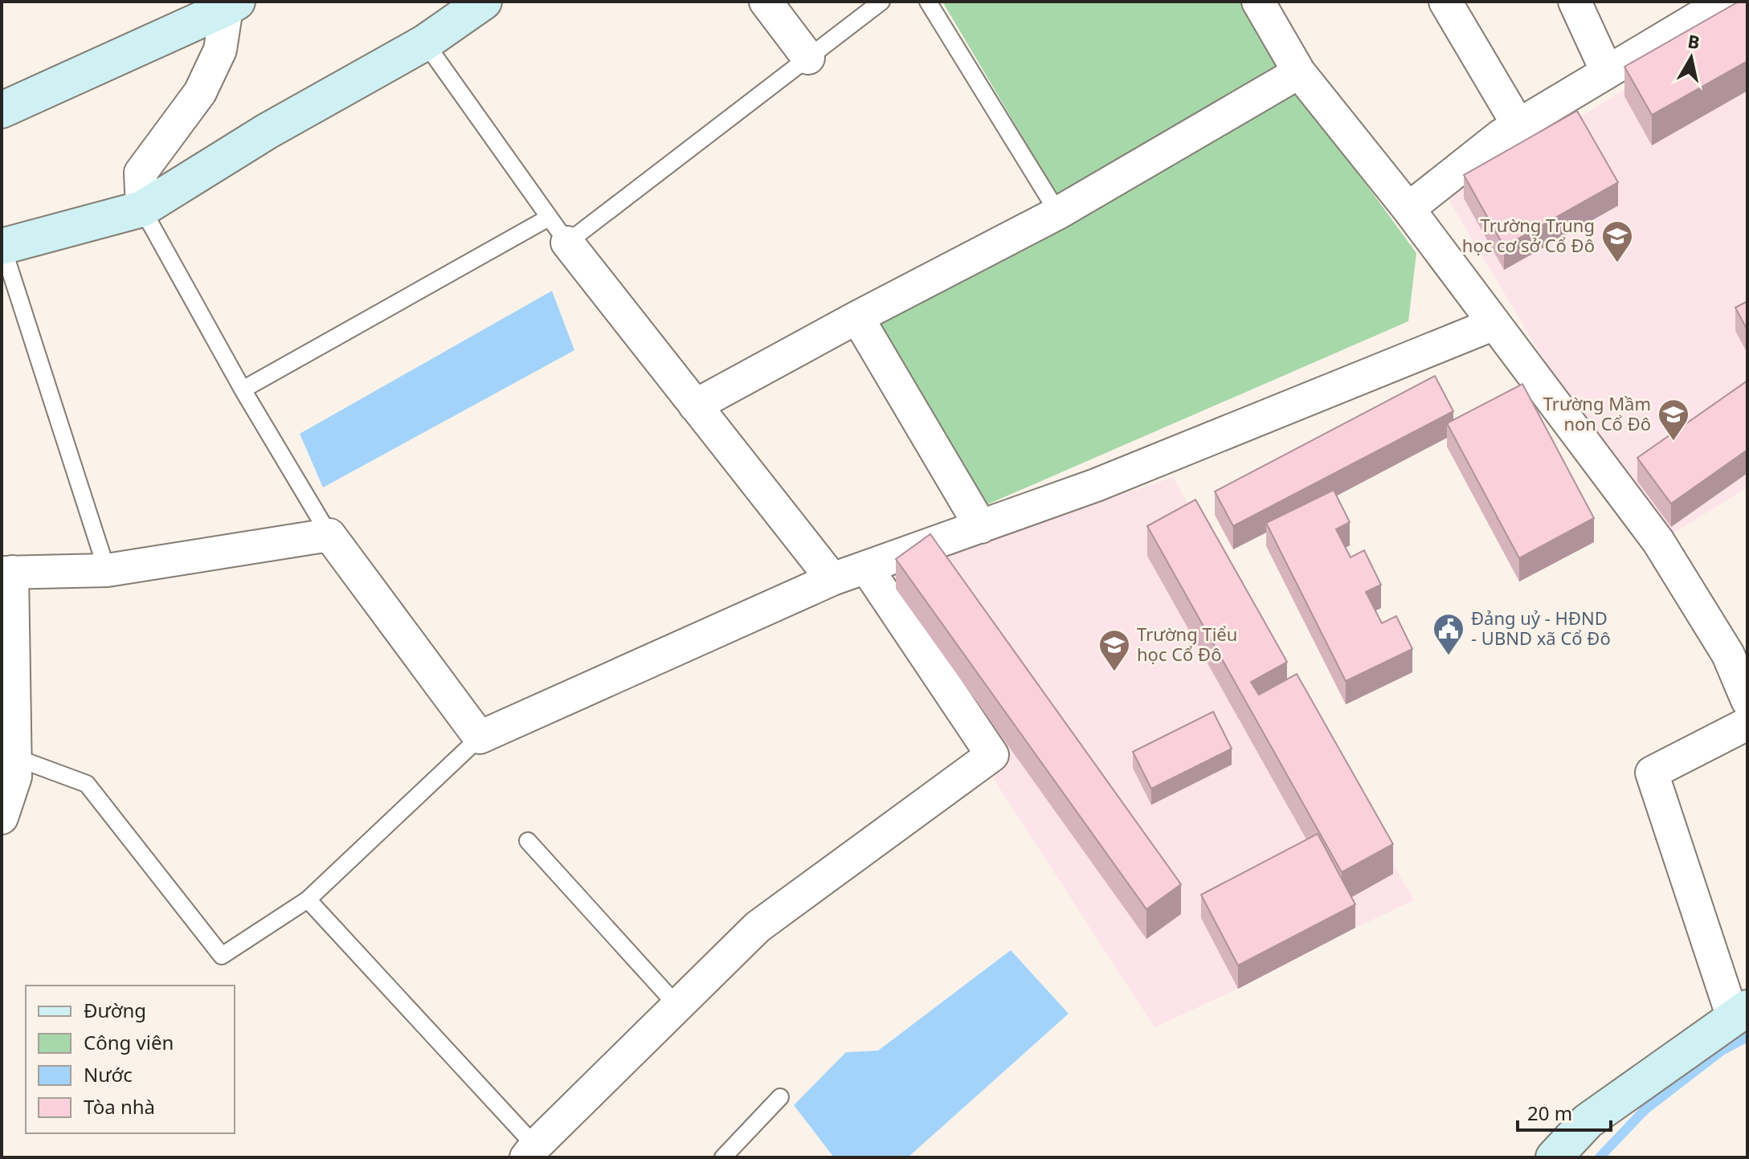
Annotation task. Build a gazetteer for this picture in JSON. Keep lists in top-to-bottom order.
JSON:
{
  "places": {
    "school or university": ["Trường Trung học cơ sở Cổ Đô", "Trường Mầm non Cổ Đô", "Trường Tiểu học Cổ Đô"],
    "public building": ["Đảng uỷ - HĐND - UBND xã Cổ Đô"]
  },
  "legend": [
    "Đường",
    "Công viên",
    "Nước",
    "Tòa nhà"
  ],
  "scale_bar": "20 m",
  "north": "top"
}
